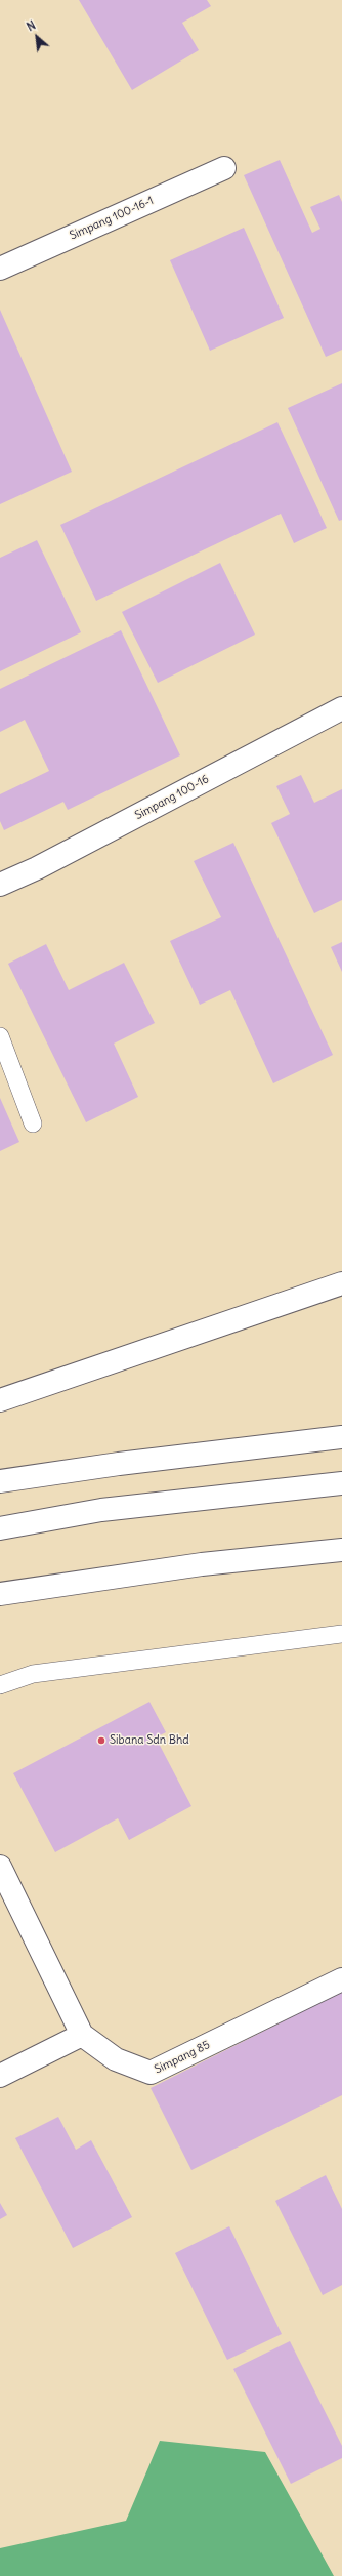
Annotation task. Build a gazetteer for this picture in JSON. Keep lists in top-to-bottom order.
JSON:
{
  "streets": {
    "main road": ["Simpang 100-16-1", "Simpang 100-16", "Simpang 85"]
  },
  "places": ["Sibana Sdn Bhd"],
  "north": "top left"
}
